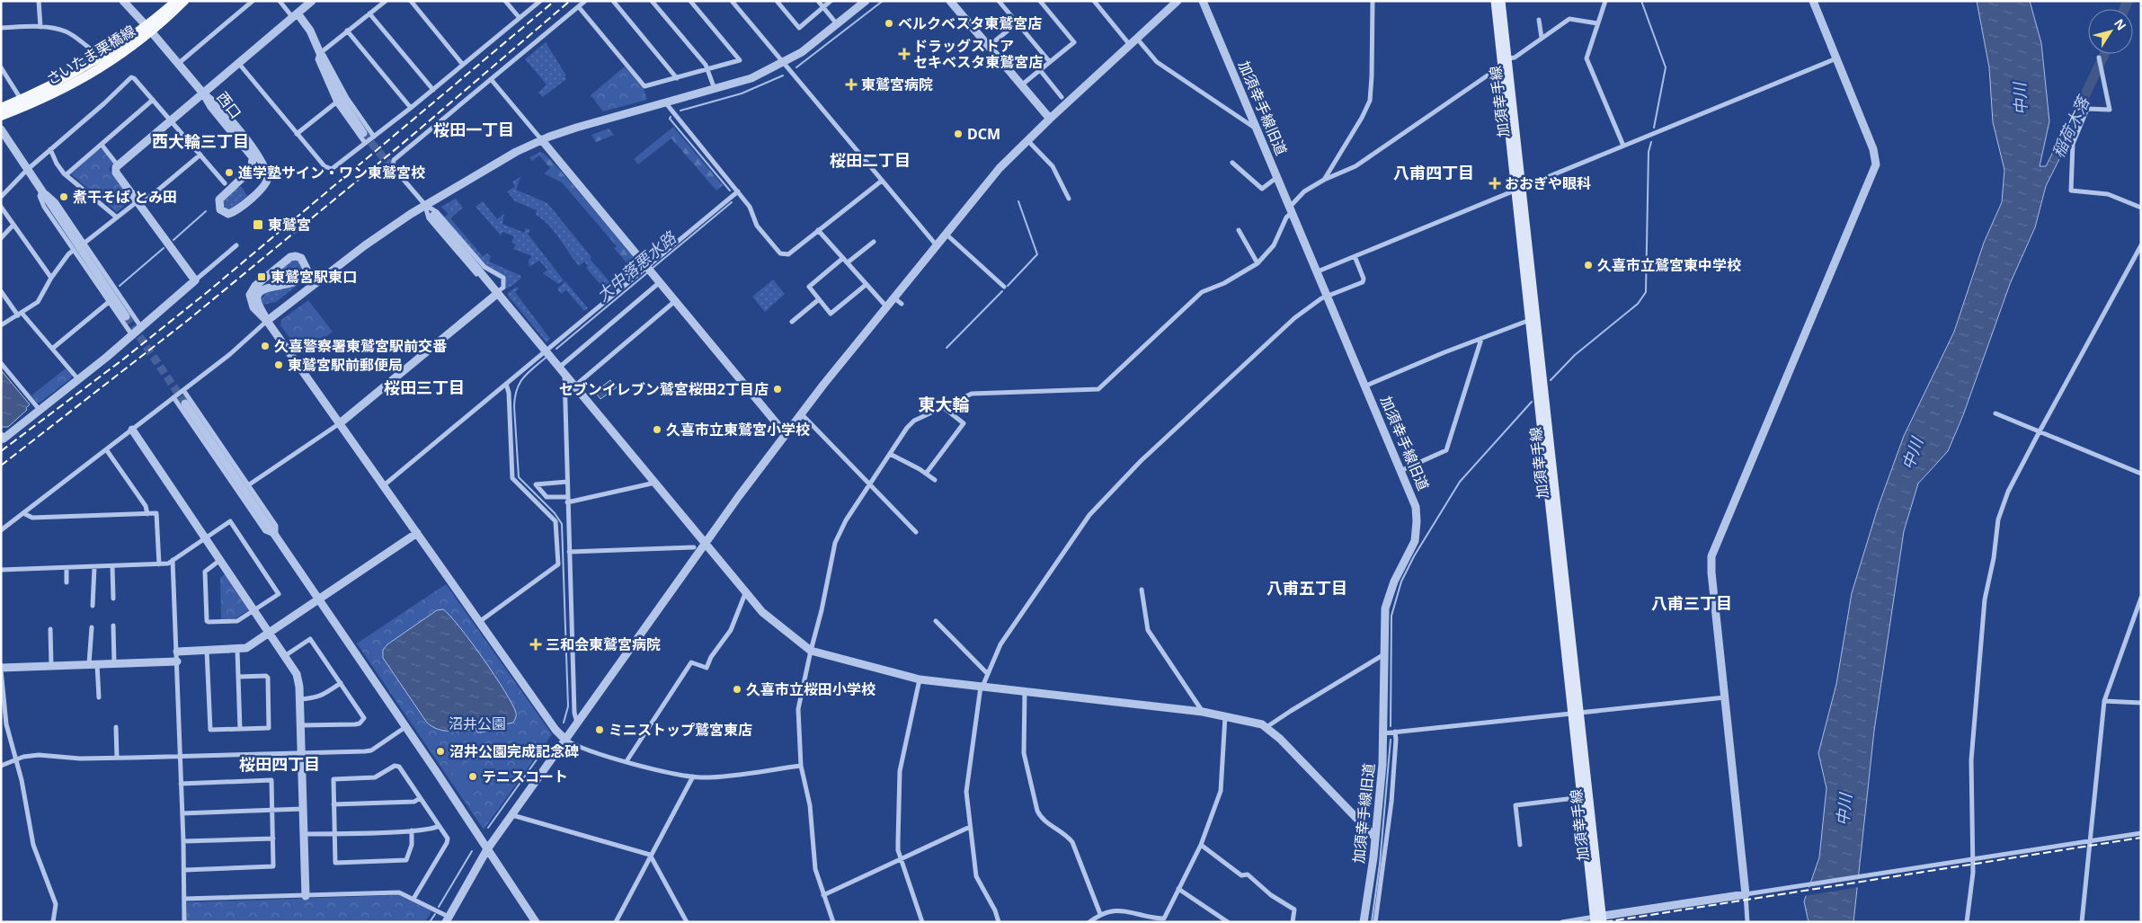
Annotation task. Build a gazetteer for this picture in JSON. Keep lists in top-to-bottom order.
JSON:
{
  "streets": {
    "main road": ["さいたま栗橋線", "加須幸手線"],
    "street": ["西口", "加須幸手線旧道"]
  },
  "districts": [
    "桜田一丁目",
    "西大輪三丁目",
    "桜田二丁目",
    "八甫四丁目",
    "桜田三丁目",
    "東大輪",
    "八甫五丁目",
    "八甫三丁目",
    "桜田四丁目"
  ],
  "water": ["中川", "稲荷木落", "大中落悪水路"],
  "parks": ["沼井公園"],
  "places": {
    "other": [
      "ベルクベスタ東鷲宮店",
      "DCM",
      "進学塾サイン・ワン東鷲宮校",
      "煮干そば とみ田",
      "久喜市立鷲宮東中学校",
      "久喜警察署東鷲宮駅前交番",
      "東鷲宮駅前郵便局",
      "セブンイレブン鷲宮桜田2丁目店",
      "久喜市立東鷲宮小学校",
      "久喜市立桜田小学校",
      "ミニストップ鷲宮東店",
      "沼井公園完成記念碑",
      "テニスコート"
    ],
    "health": [
      "ドラッグストア セキベスタ東鷲宮店",
      "東鷲宮病院",
      "おおぎや眼科",
      "三和会東鷲宮病院"
    ],
    "transit": ["東鷲宮", "東鷲宮駅東口"]
  },
  "north": "top right"
}
